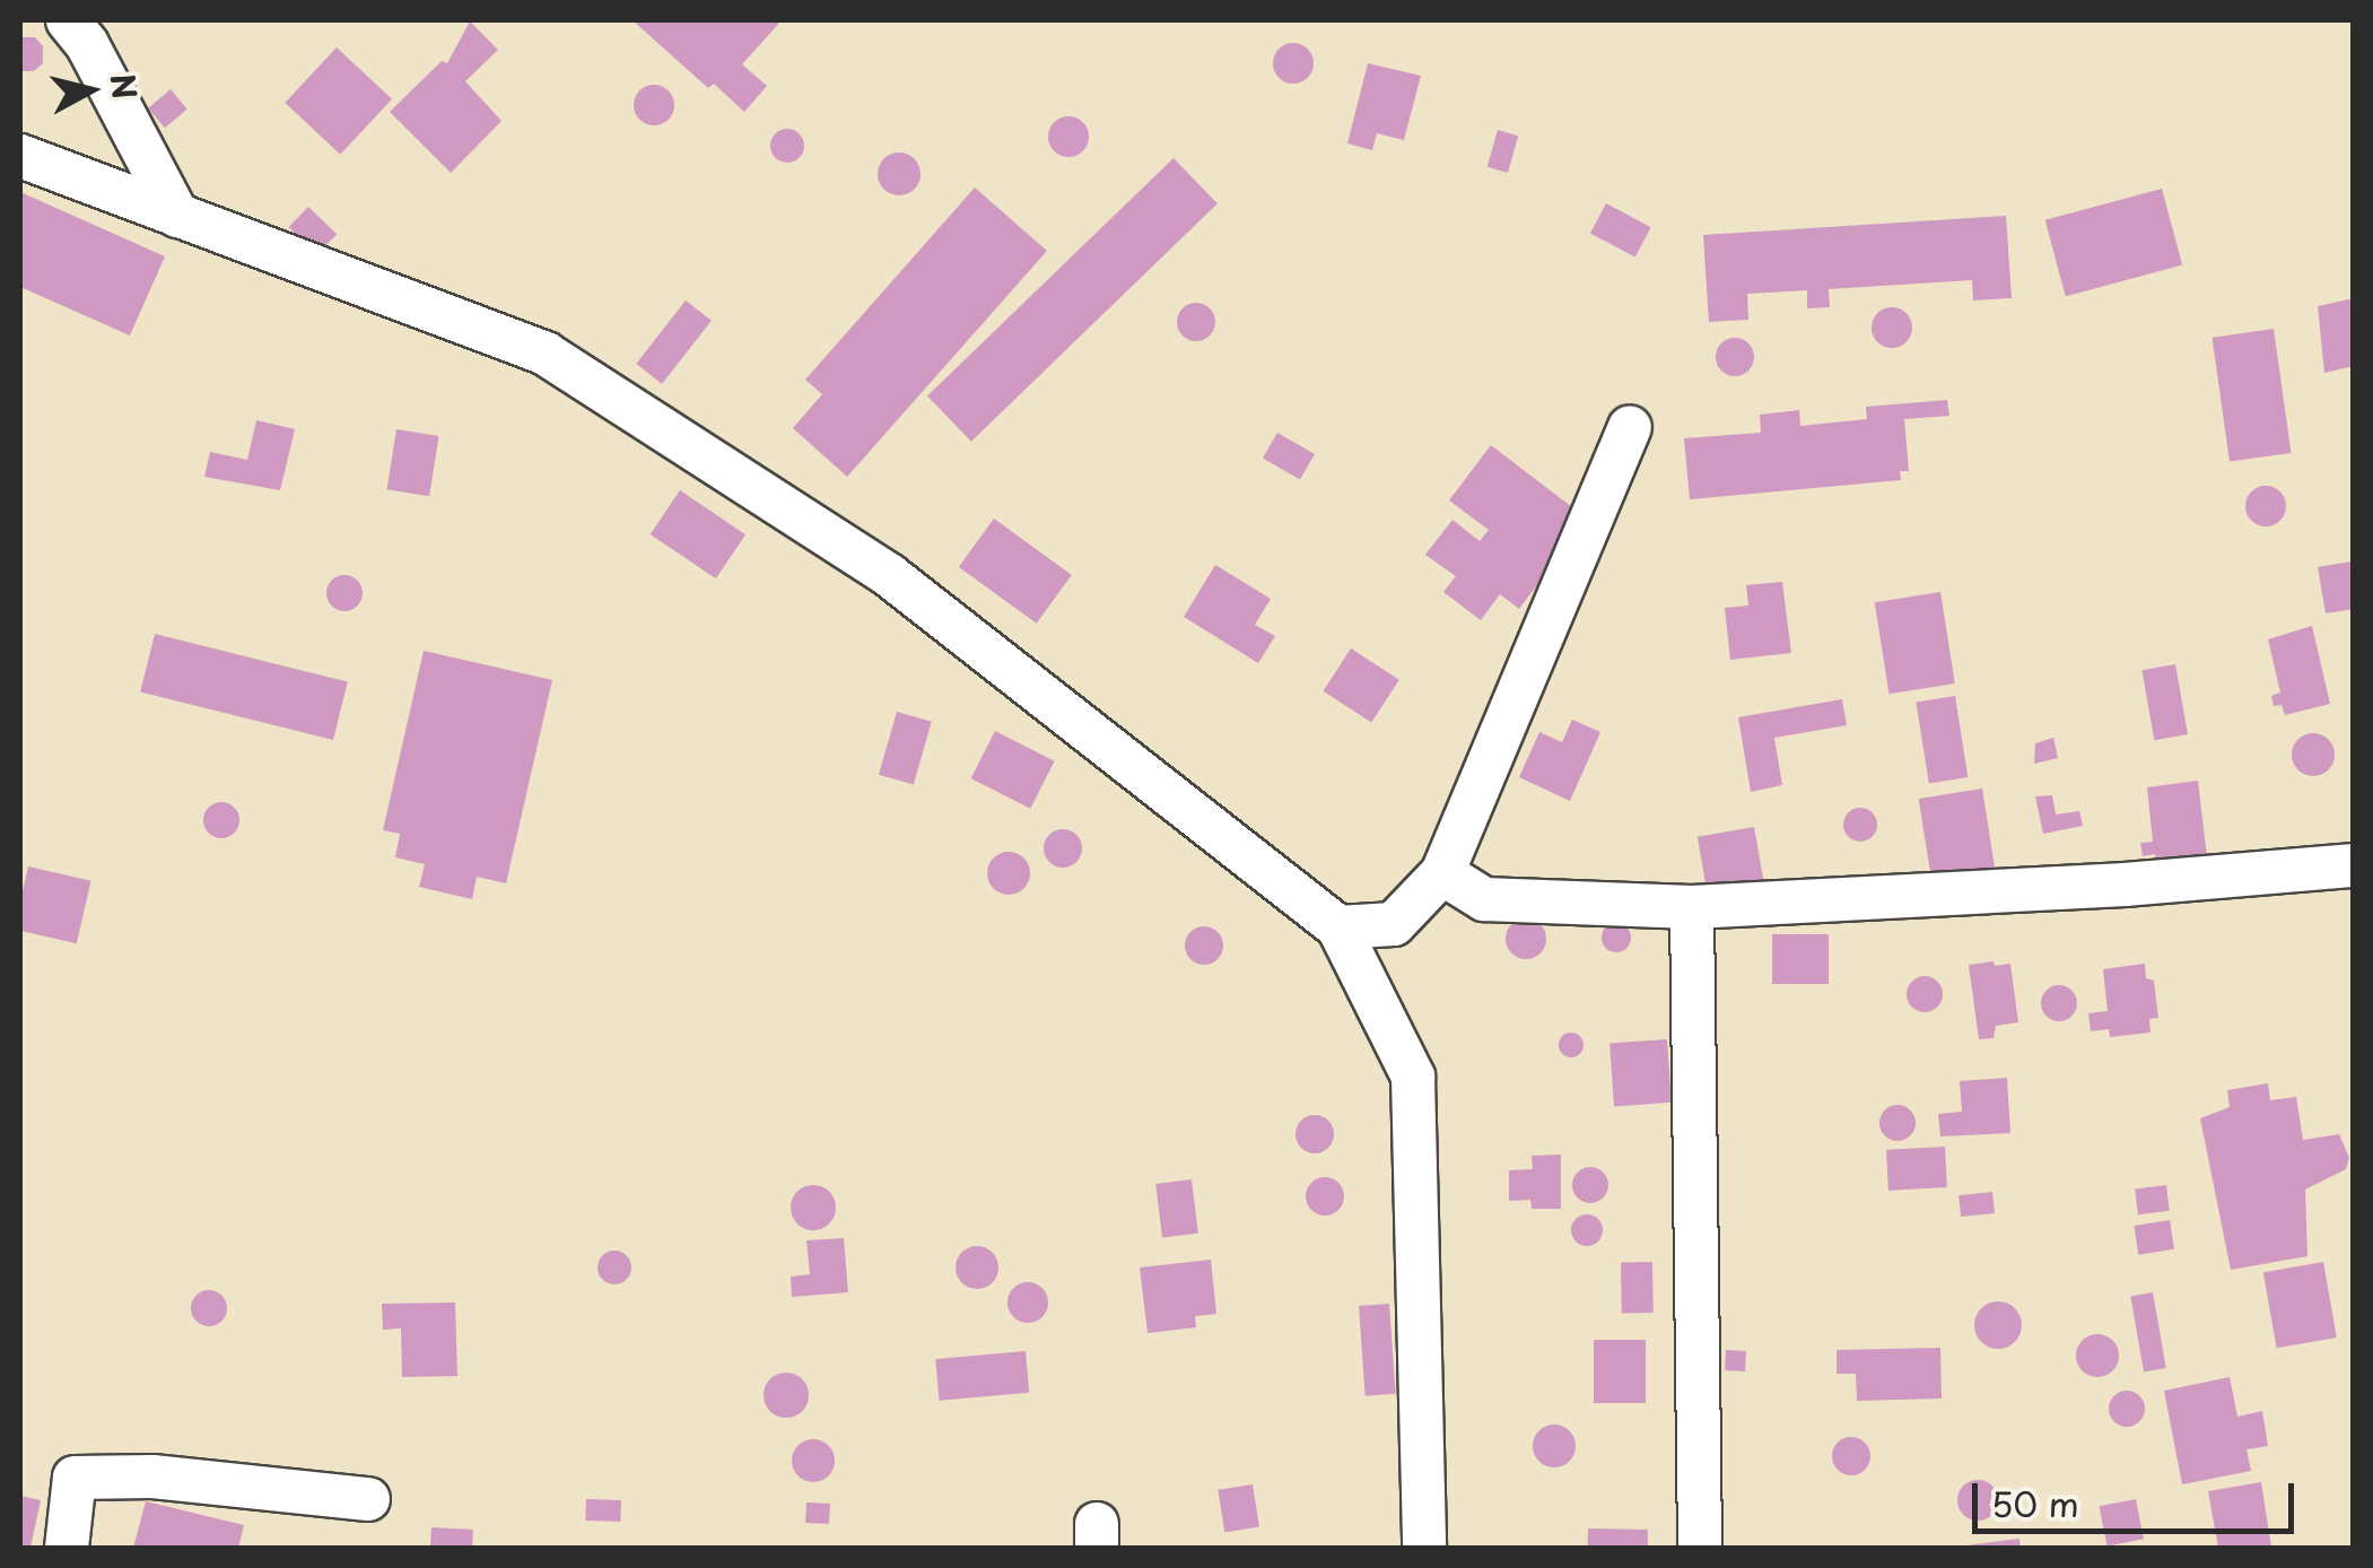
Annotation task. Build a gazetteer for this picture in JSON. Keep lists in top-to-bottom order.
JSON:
{
  "scale_bar": "50 m",
  "north": "right"
}
